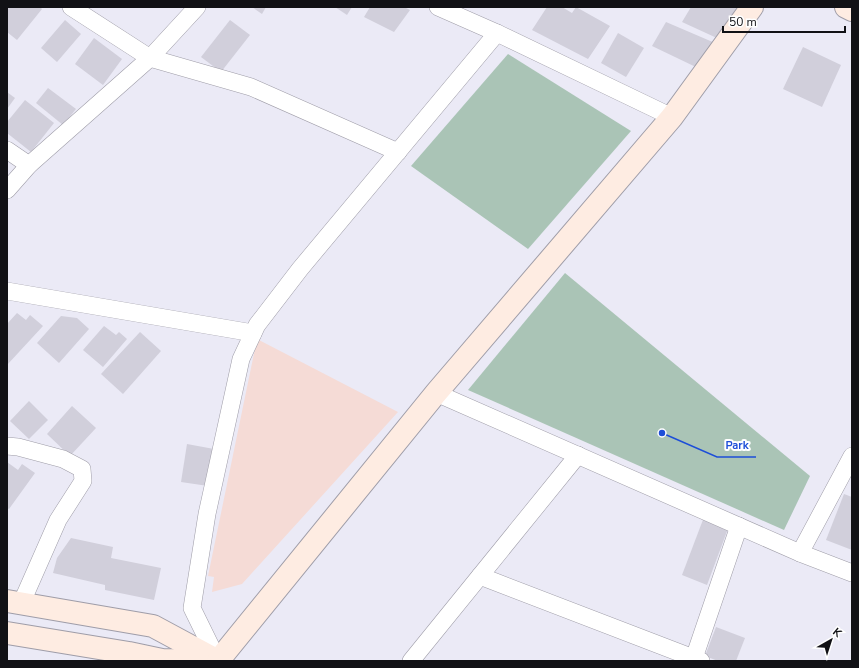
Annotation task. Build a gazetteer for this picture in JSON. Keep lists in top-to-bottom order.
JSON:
{
  "places": ["Park"],
  "scale_bar": "50 m",
  "north": "top right"
}
